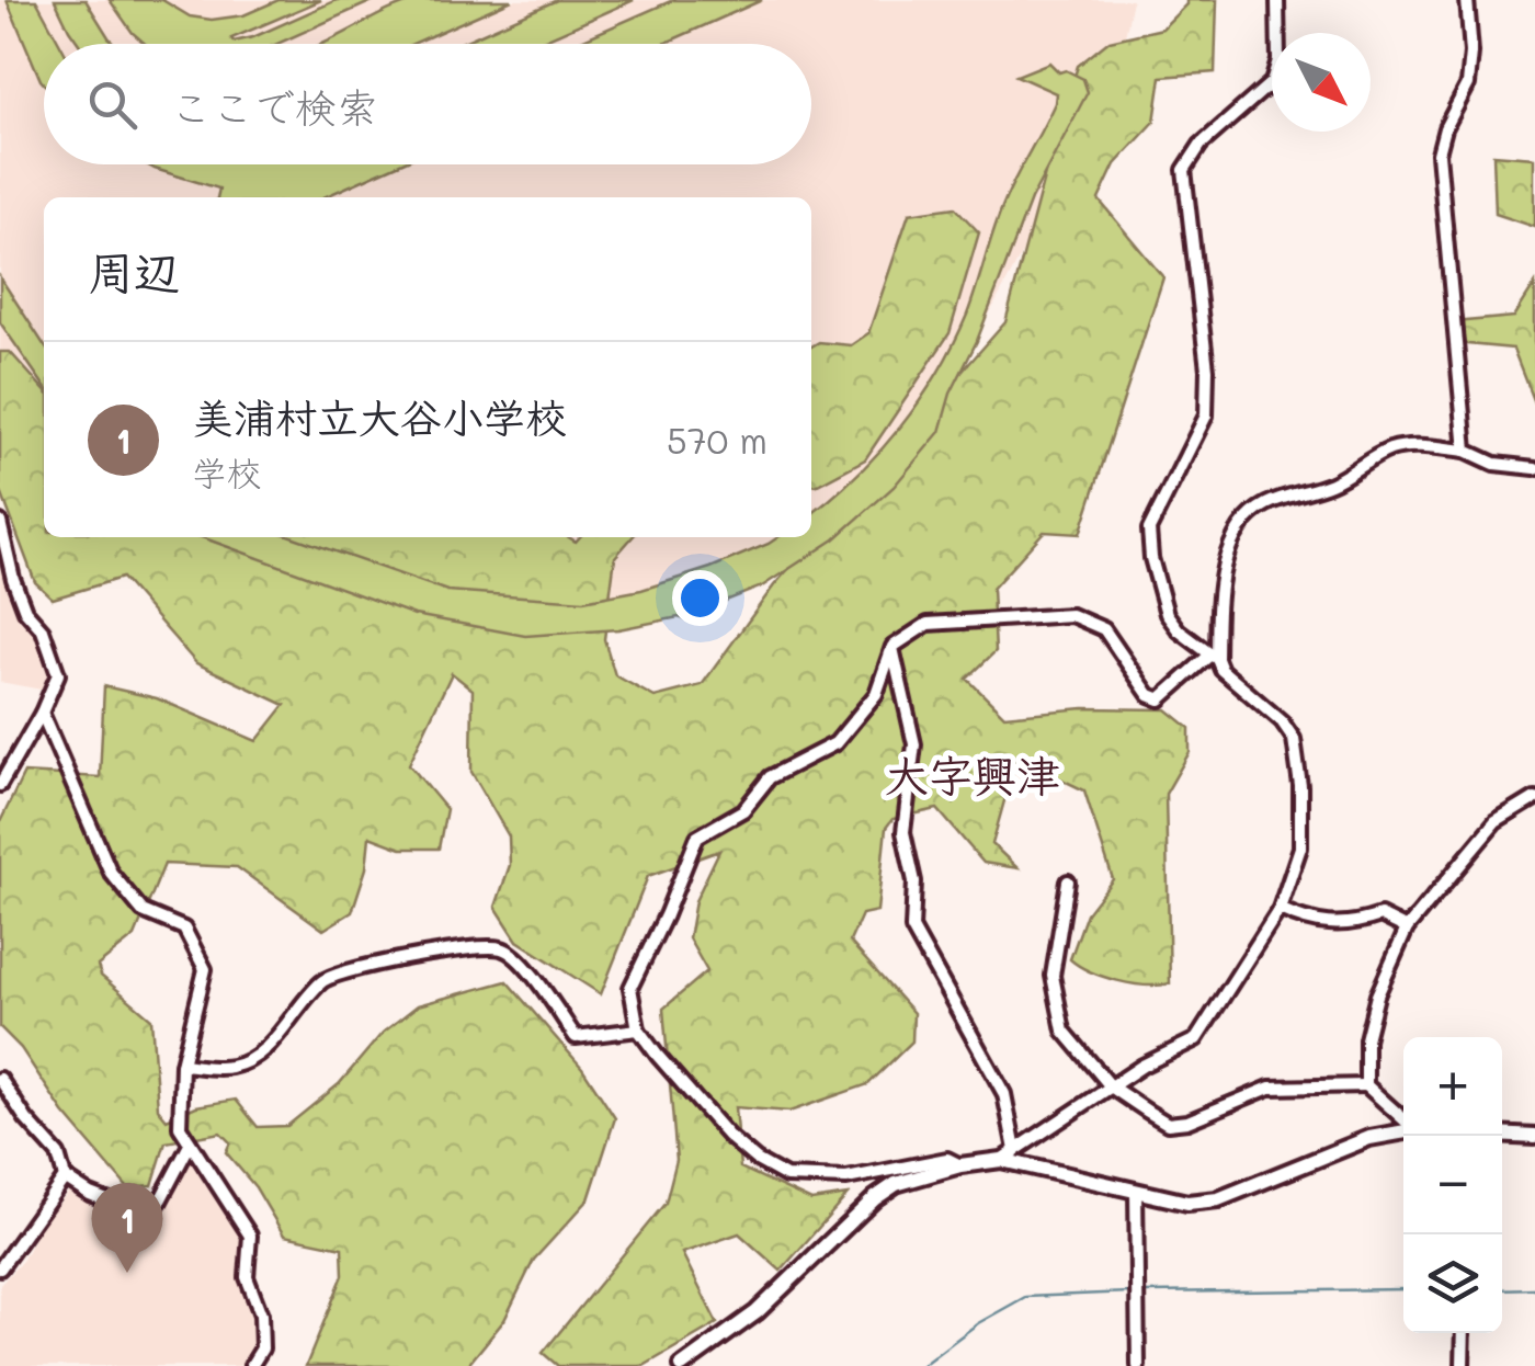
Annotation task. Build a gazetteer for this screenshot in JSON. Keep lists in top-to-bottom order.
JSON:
{
  "districts": ["大字興津"],
  "north": "bottom right",
  "page": {
    "search": "ここで検索",
    "heading": "周辺",
    "list": [
      {
        "mark": "1",
        "name": "美浦村立大谷小学校",
        "note": "学校",
        "value": "570 m"
      }
    ],
    "map_buttons": ["+", "−"],
    "pins": "1"
  }
}
